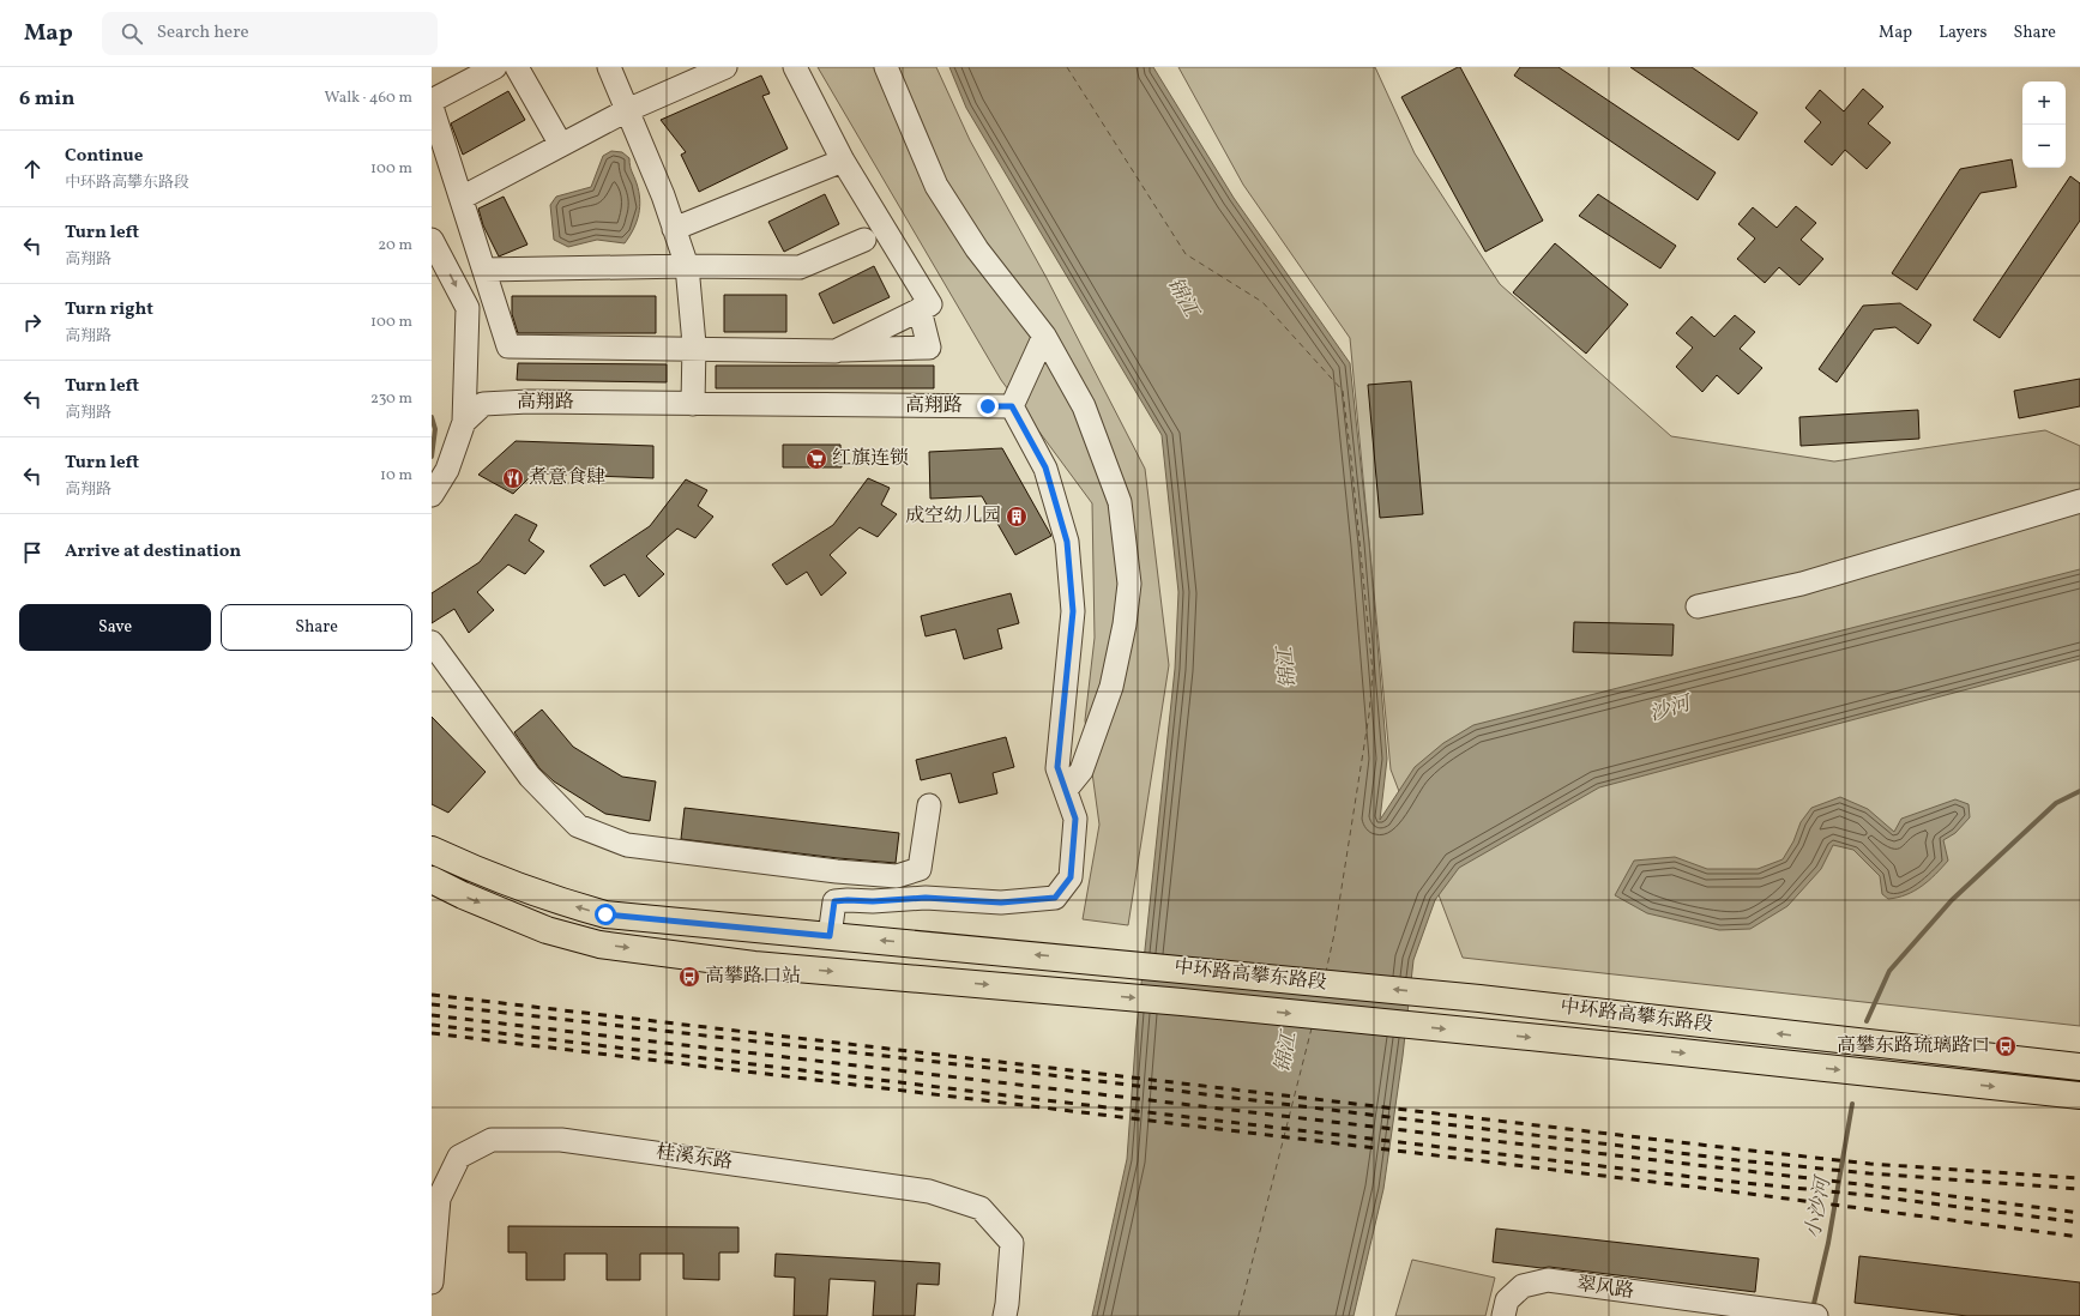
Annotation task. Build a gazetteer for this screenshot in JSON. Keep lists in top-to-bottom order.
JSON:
{
  "streets": {
    "main road": ["中环路高攀东路段"],
    "street": ["高翔路", "桂溪东路", "翠风路"]
  },
  "water": ["锦江", "沙河", "小沙河"],
  "places": {
    "supermarket": ["红旗连锁"],
    "restaurant": ["煮意食肆"],
    "building": ["成空幼儿园"],
    "bus stop": ["高攀路口站", "高攀东路琉璃路口"]
  },
  "page": {
    "header": "Map",
    "search": "Search here",
    "nav": ["Map", "Layers", "Share"],
    "heading": ["6 min", "Walk · 460 m"],
    "map_buttons": ["+", "−"],
    "list": [
      ["Continue", "中环路高攀东路段", "100 m"],
      ["Turn left", "高翔路", "20 m"],
      ["Turn right", "高翔路", "100 m"],
      ["Turn left", "高翔路", "230 m"],
      ["Turn left", "高翔路", "10 m"],
      "Arrive at destination"
    ],
    "buttons": ["Save", "Share"]
  }
}
